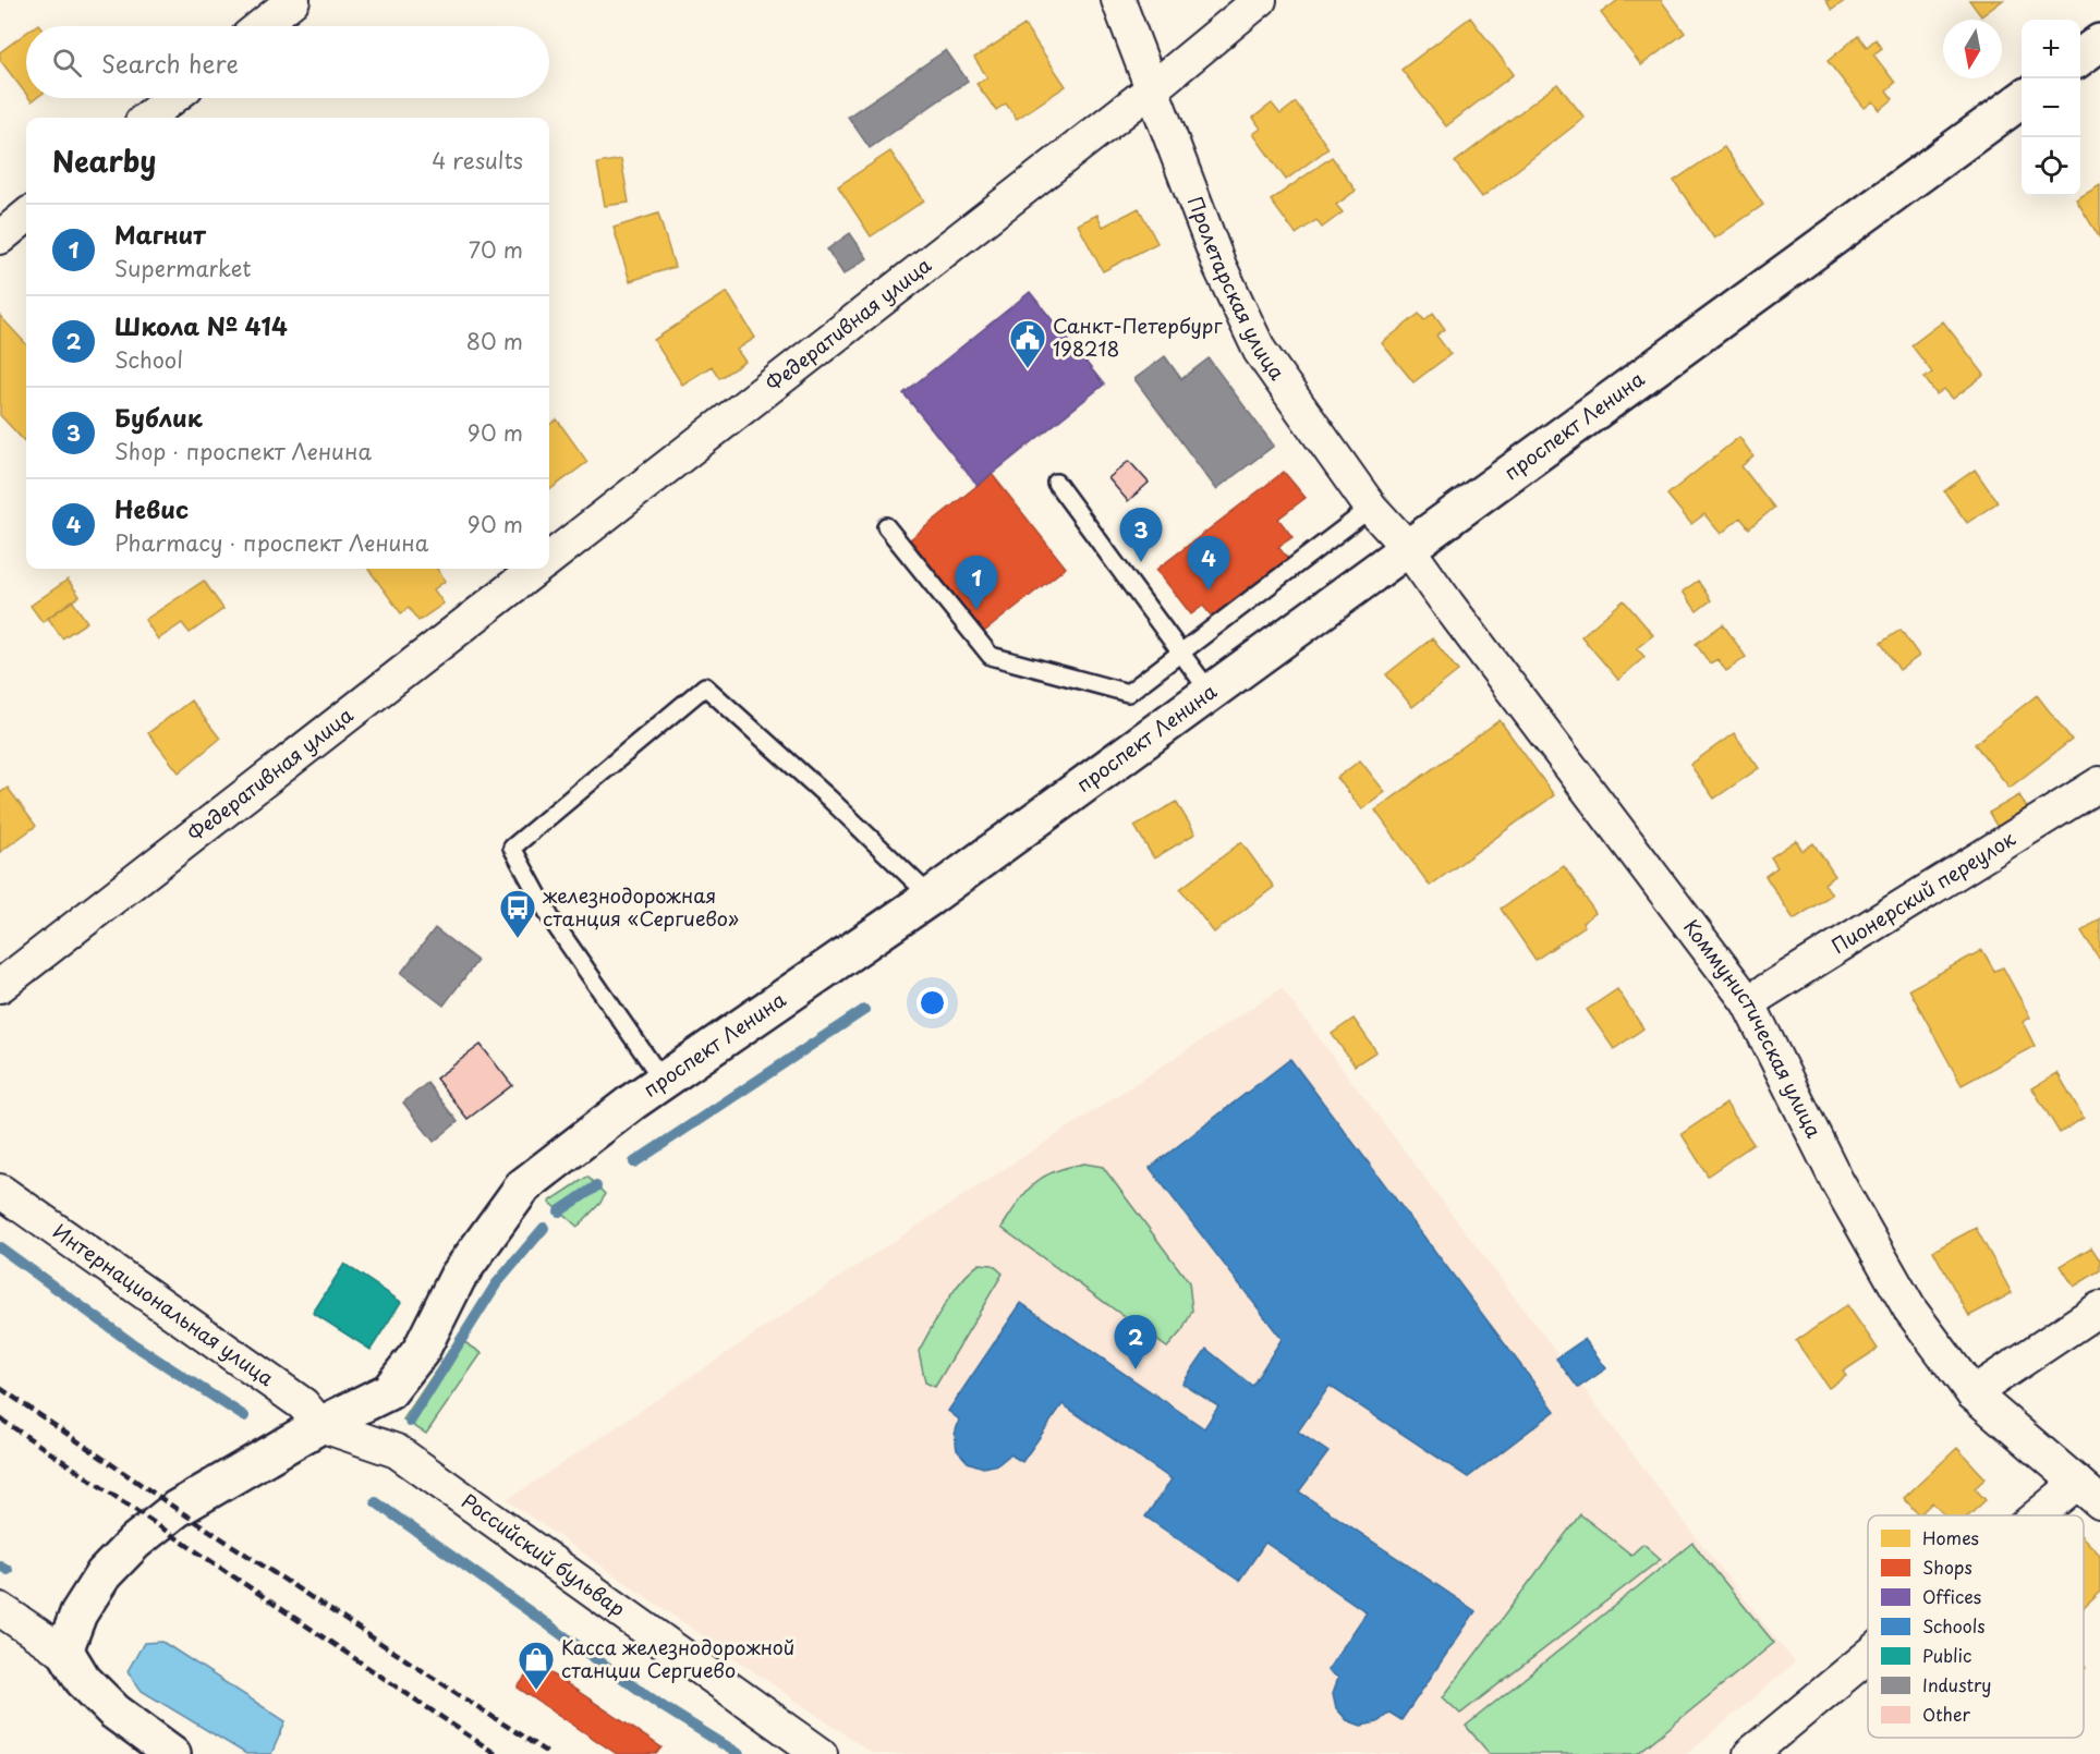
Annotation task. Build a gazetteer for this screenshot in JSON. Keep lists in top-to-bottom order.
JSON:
{
  "streets": {
    "street": [
      "Пролетарская улица",
      "Федеративная улица",
      "проспект Ленина",
      "Пионерский переулок",
      "Коммунистическая улица",
      "Интернациональная улица",
      "Российский бульвар"
    ]
  },
  "crossings": [
    ["Пролетарская улица", "Федеративная улица"],
    ["Пролетарская улица", "проспект Ленина"],
    ["Пролетарская улица", "Коммунистическая улица"],
    ["проспект Ленина", "Коммунистическая улица"],
    ["проспект Ленина", "Интернациональная улица"],
    ["проспект Ленина", "Российский бульвар"],
    ["Пионерский переулок", "Коммунистическая улица"],
    ["Интернациональная улица", "Российский бульвар"]
  ],
  "places": {
    "public building": ["Санкт-Петербург 198218"],
    "bus stop": ["железнодорожная станция «Сергиево»"],
    "shop": ["Касса железнодорожной станции Сергиево"]
  },
  "legend": [
    "Homes",
    "Shops",
    "Offices",
    "Schools",
    "Public",
    "Industry",
    "Other"
  ],
  "north": "bottom",
  "page": {
    "map_buttons": ["+", "−"],
    "search": "Search here",
    "heading": ["Nearby", "4 results"],
    "list": [
      {
        "mark": "1",
        "name": "Магнит",
        "note": "Supermarket",
        "value": "70 m"
      },
      {
        "mark": "2",
        "name": "Школа № 414",
        "note": "School",
        "value": "80 m"
      },
      {
        "mark": "3",
        "name": "Бублик",
        "note": "Shop · проспект Ленина",
        "value": "90 m"
      },
      {
        "mark": "4",
        "name": "Невис",
        "note": "Pharmacy · проспект Ленина",
        "value": "90 m"
      }
    ],
    "pins": [
      "3",
      "4",
      "1",
      "2"
    ]
  }
}
